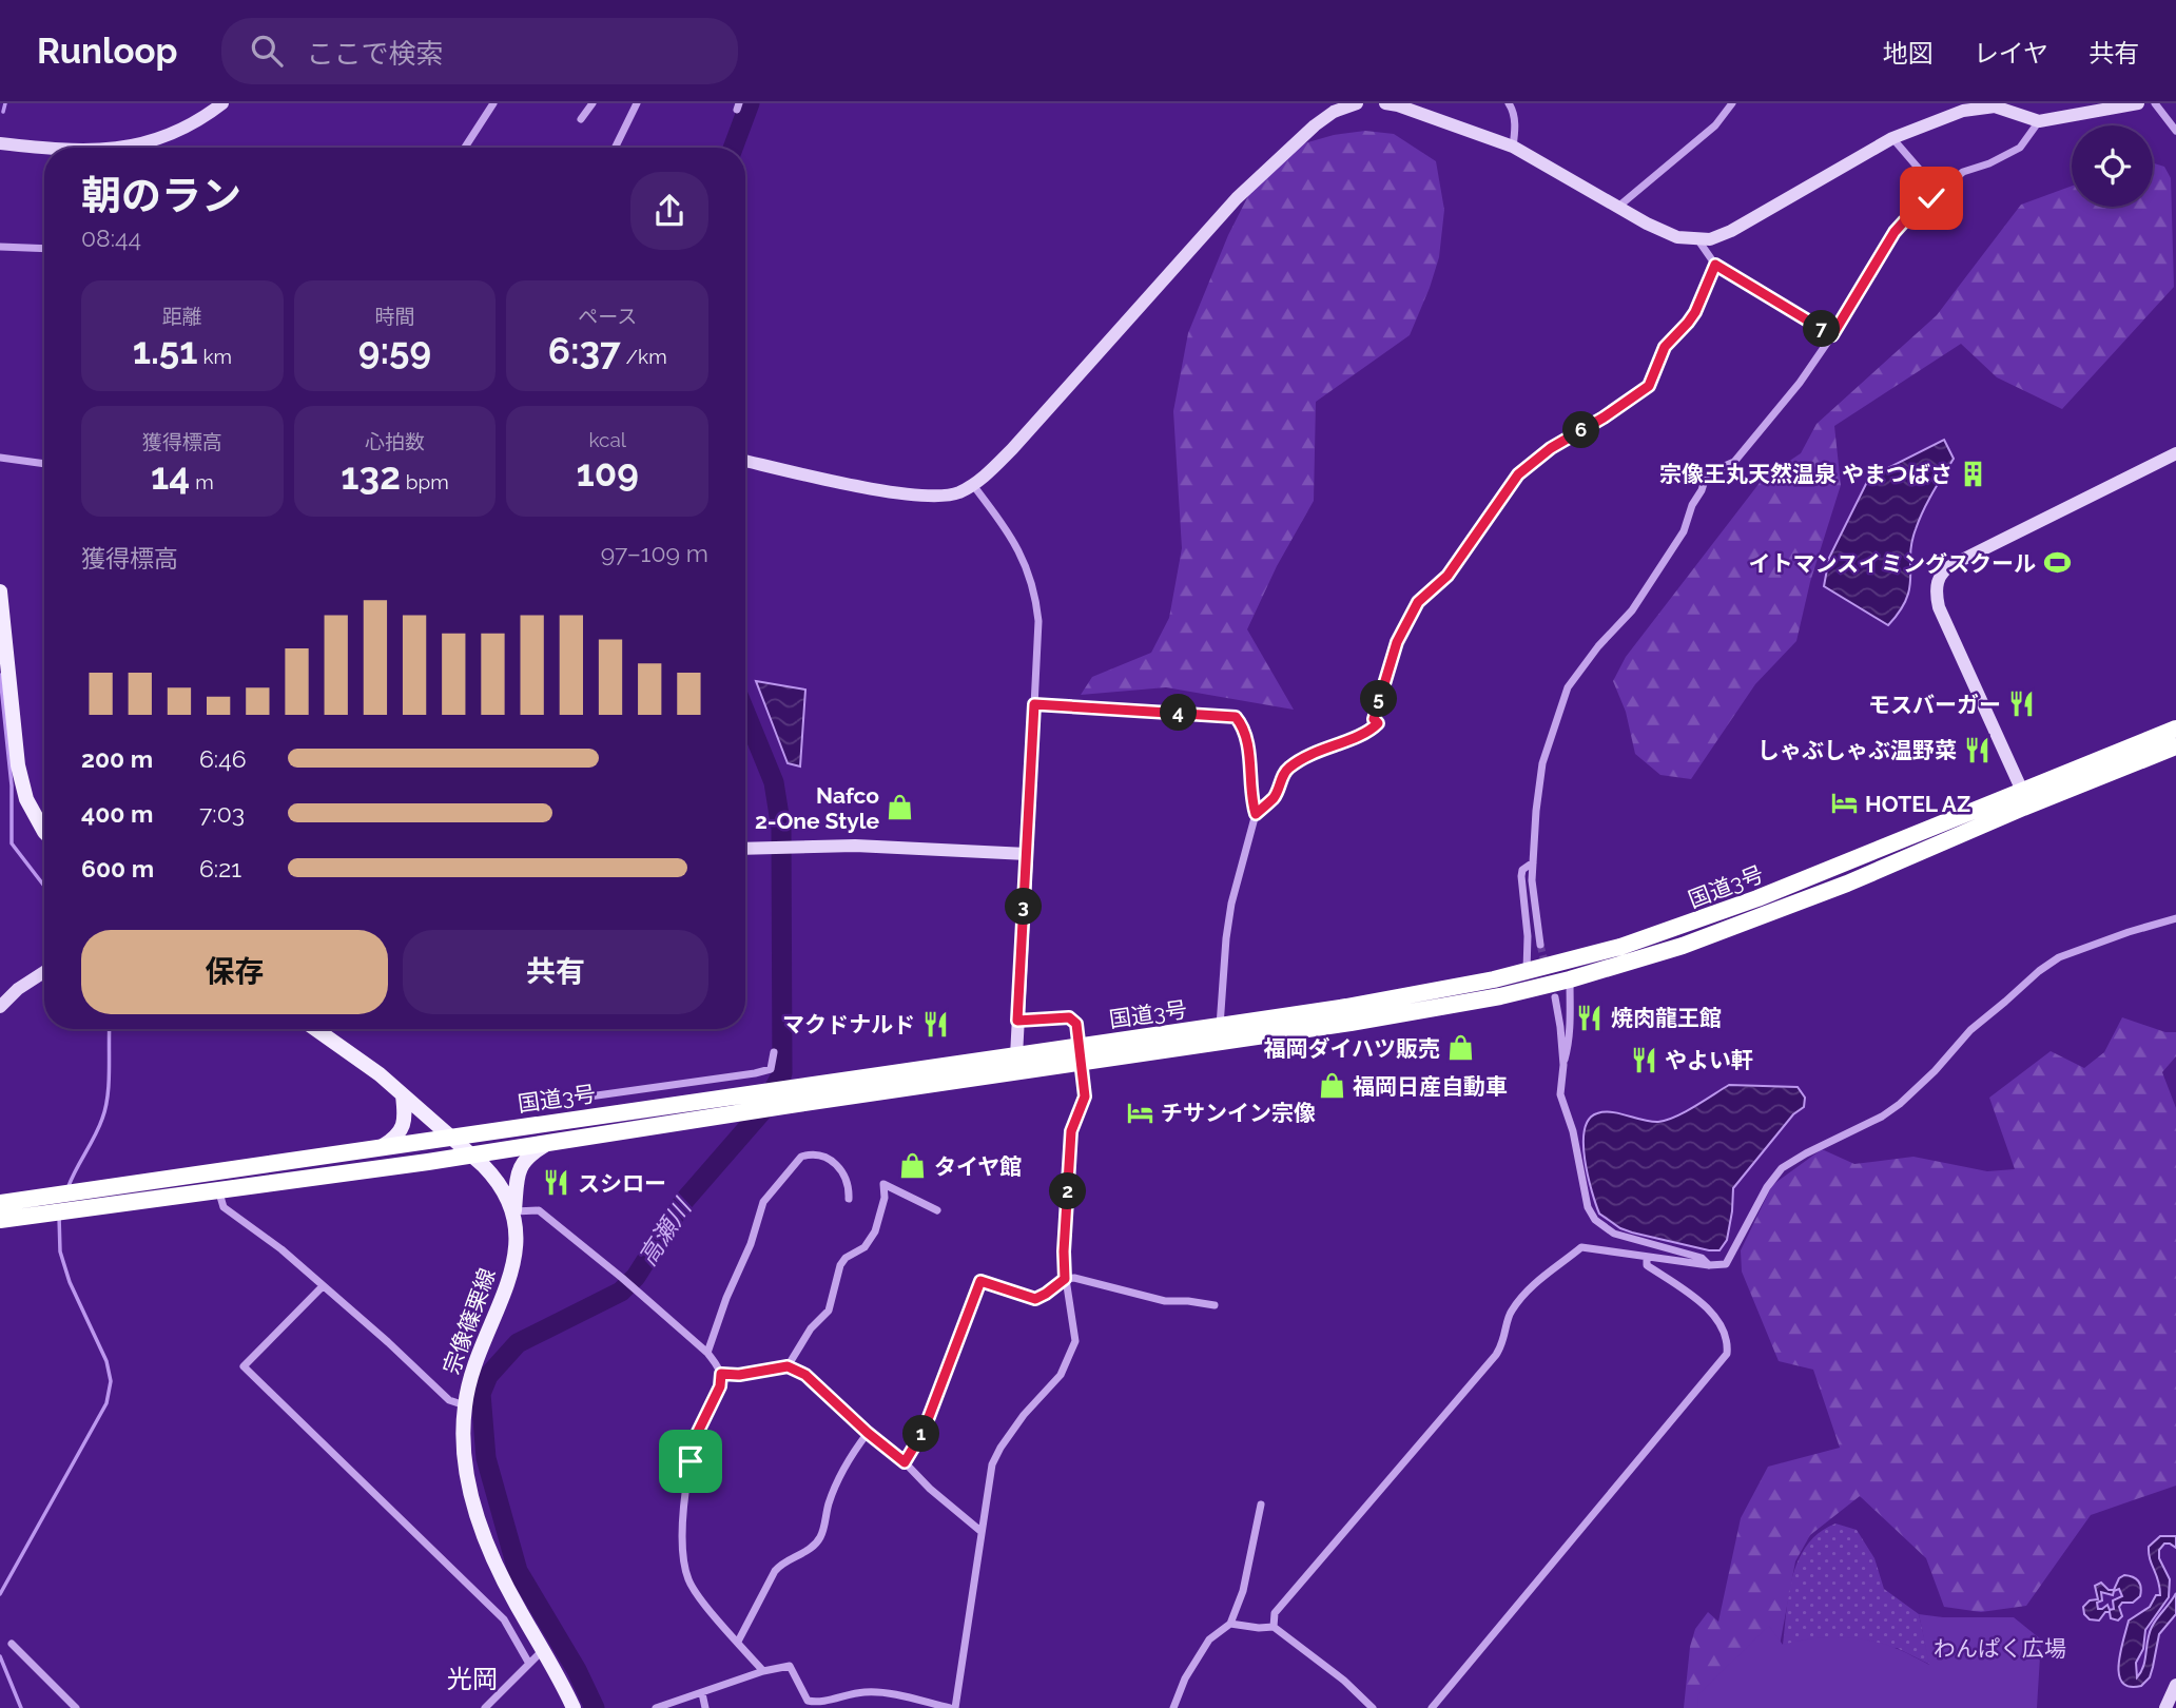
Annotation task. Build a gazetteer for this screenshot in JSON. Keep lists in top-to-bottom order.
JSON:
{
  "streets": {
    "highway": ["国道3号"],
    "main road": ["宗像篠栗線"]
  },
  "crossings": [
    ["国道3号", "宗像篠栗線"]
  ],
  "districts": ["光岡"],
  "water": ["高瀬川"],
  "parks": ["わんぱく広場"],
  "places": {
    "building": ["宗像王丸天然温泉 やまつばさ"],
    "sports": ["イトマンスイミングスクール"],
    "restaurant": [
      "モスバーガー",
      "しゃぶしゃぶ温野菜",
      "焼肉龍王館",
      "マクドナルド",
      "やよい軒",
      "スシロー"
    ],
    "hotel": ["HOTEL AZ", "チサンイン宗像"],
    "shop": [
      "Nafco 2-One Style",
      "福岡ダイハツ販売",
      "福岡日産自動車",
      "タイヤ館"
    ]
  },
  "page": {
    "header": "Runloop",
    "search": "ここで検索",
    "nav": ["地図", "レイヤ", "共有"],
    "heading": ["朝のラン", "08:44"],
    "stats": [
      ["距離", "1.51 km"],
      ["時間", "9:59"],
      ["ペース", "6:37 /km"],
      ["獲得標高", "14 m"],
      ["心拍数", "132 bpm"],
      ["kcal", "109"]
    ],
    "pins": [
      "7",
      "6",
      "5",
      "4",
      "3",
      "2",
      "1"
    ],
    "chart": ["獲得標高", "97–109 m"],
    "list": [
      {
        "name": "200 m",
        "note": "6:46"
      },
      {
        "name": "400 m",
        "note": "7:03"
      },
      {
        "name": "600 m",
        "note": "6:21"
      }
    ],
    "buttons": ["保存", "共有"]
  }
}
